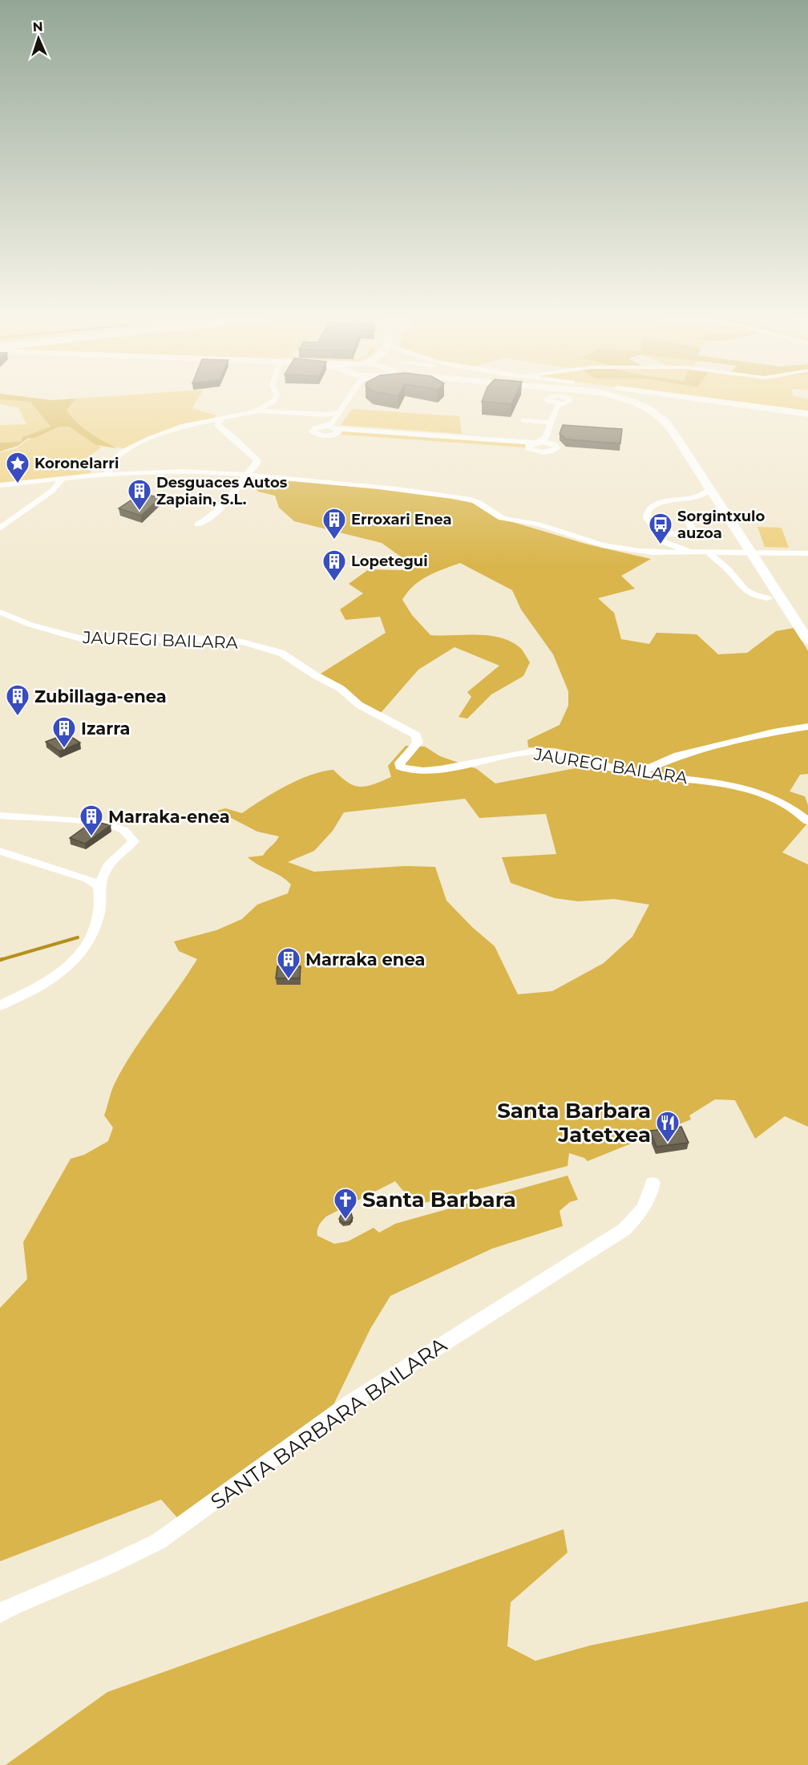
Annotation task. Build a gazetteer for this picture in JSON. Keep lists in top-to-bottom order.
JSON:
{
  "streets": {
    "street": ["JAUREGI BAILARA", "SANTA BARBARA BAILARA"]
  },
  "places": {
    "place": ["Koronelarri"],
    "building": [
      "Desguaces Autos Zapiain, S.L.",
      "Erroxari Enea",
      "Lopetegui",
      "Zubillaga-enea",
      "Izarra",
      "Marraka-enea",
      "Marraka enea"
    ],
    "bus stop": ["Sorgintxulo auzoa"],
    "restaurant": ["Santa Barbara Jatetxea"],
    "church": ["Santa Barbara"]
  },
  "north": "top"
}
